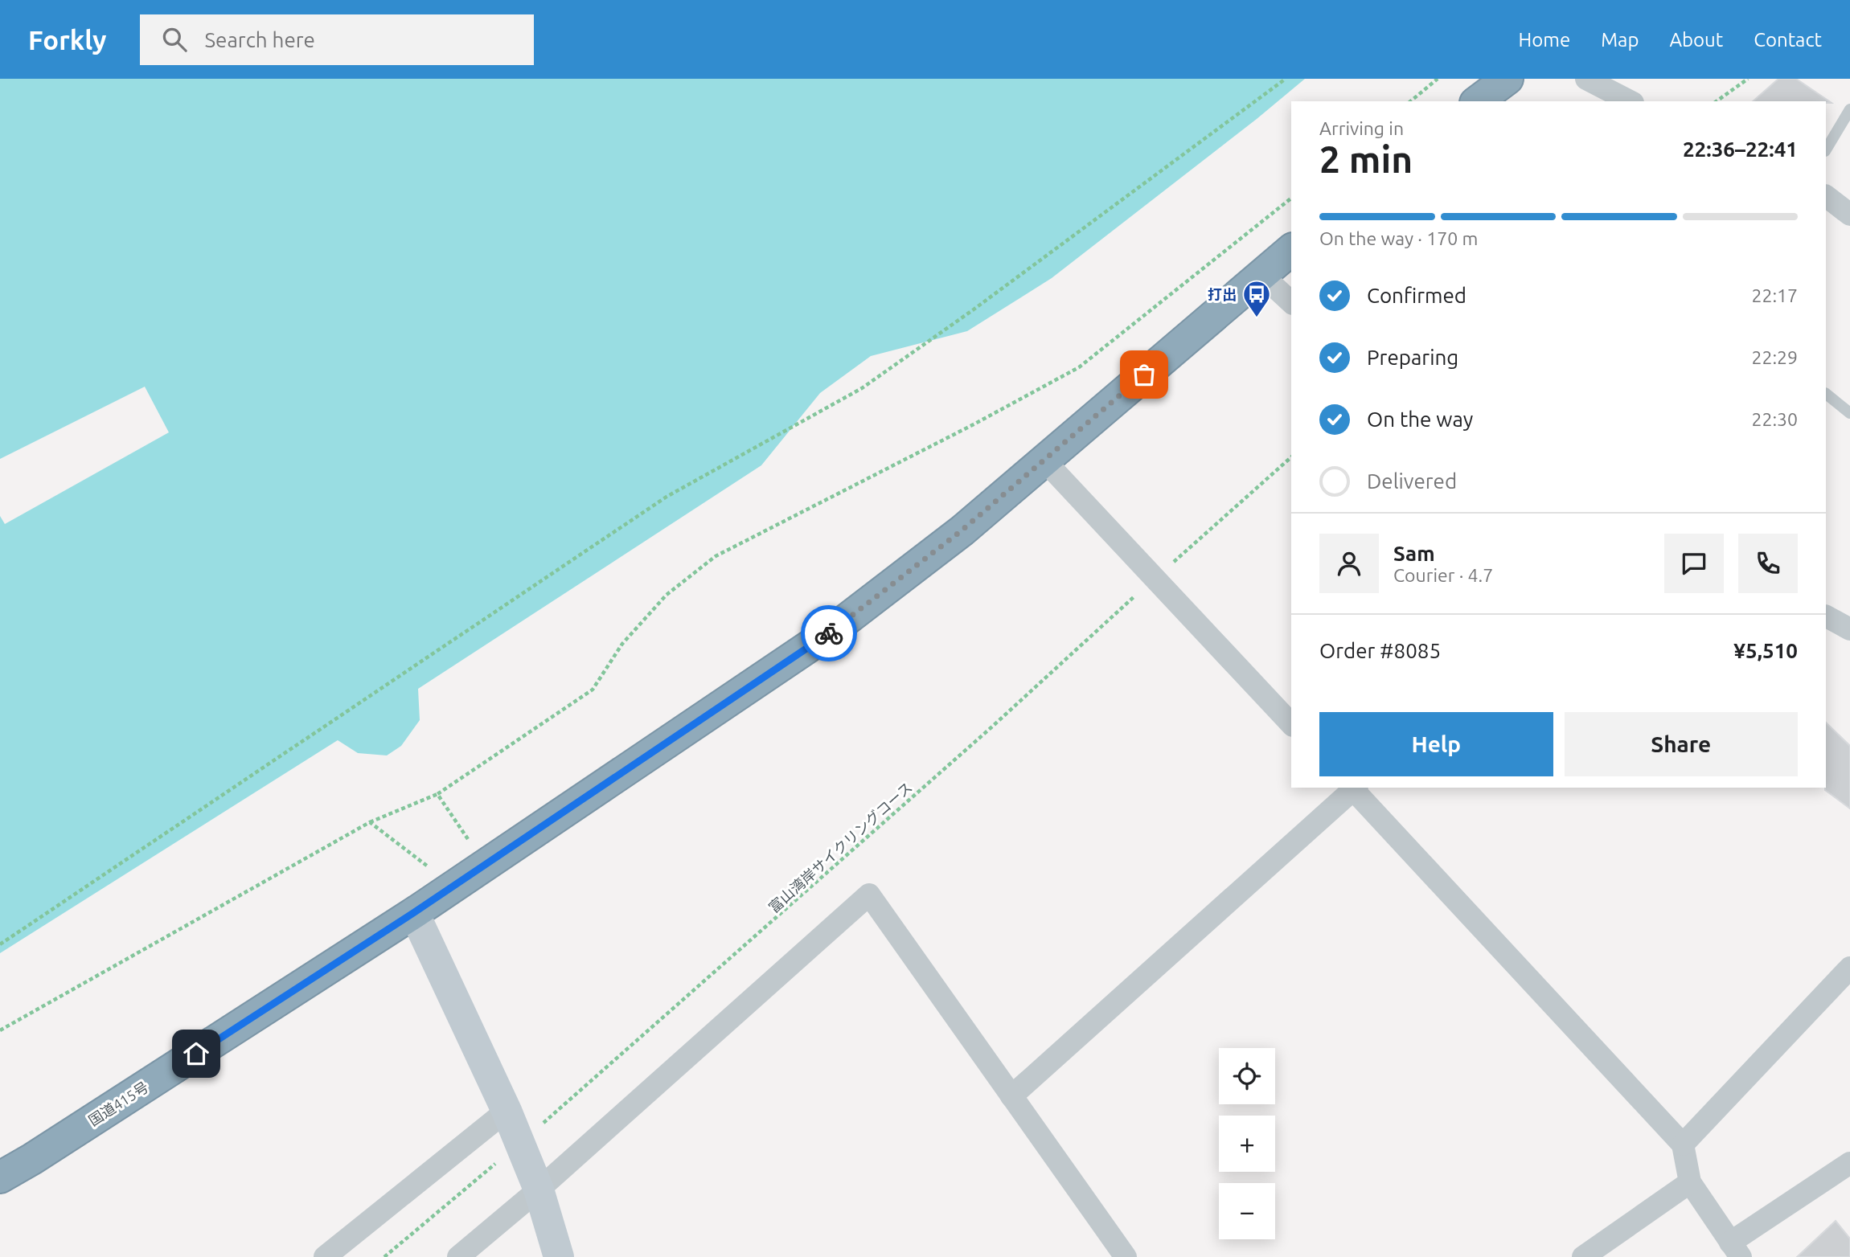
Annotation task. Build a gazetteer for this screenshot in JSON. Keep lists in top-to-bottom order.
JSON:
{
  "streets": {
    "highway": ["国道415号"],
    "path": ["富山湾岸サイクリングコース"]
  },
  "places": {
    "bus stop": ["打出"]
  },
  "page": {
    "header": "Forkly",
    "search": "Search here",
    "nav": [
      "Home",
      "Map",
      "About",
      "Contact"
    ],
    "heading": ["2 min", "Arriving in", "22:36–22:41"],
    "panel": [
      "Sam",
      "Courier · 4.7",
      "Order #8085",
      "¥5,510"
    ],
    "bar": "On the way · 170 m",
    "list": [
      ["Confirmed", "22:17"],
      ["Preparing", "22:29"],
      ["On the way", "22:30"],
      "Delivered"
    ],
    "buttons": ["Help", "Share"],
    "map_buttons": ["+", "−"]
  }
}
